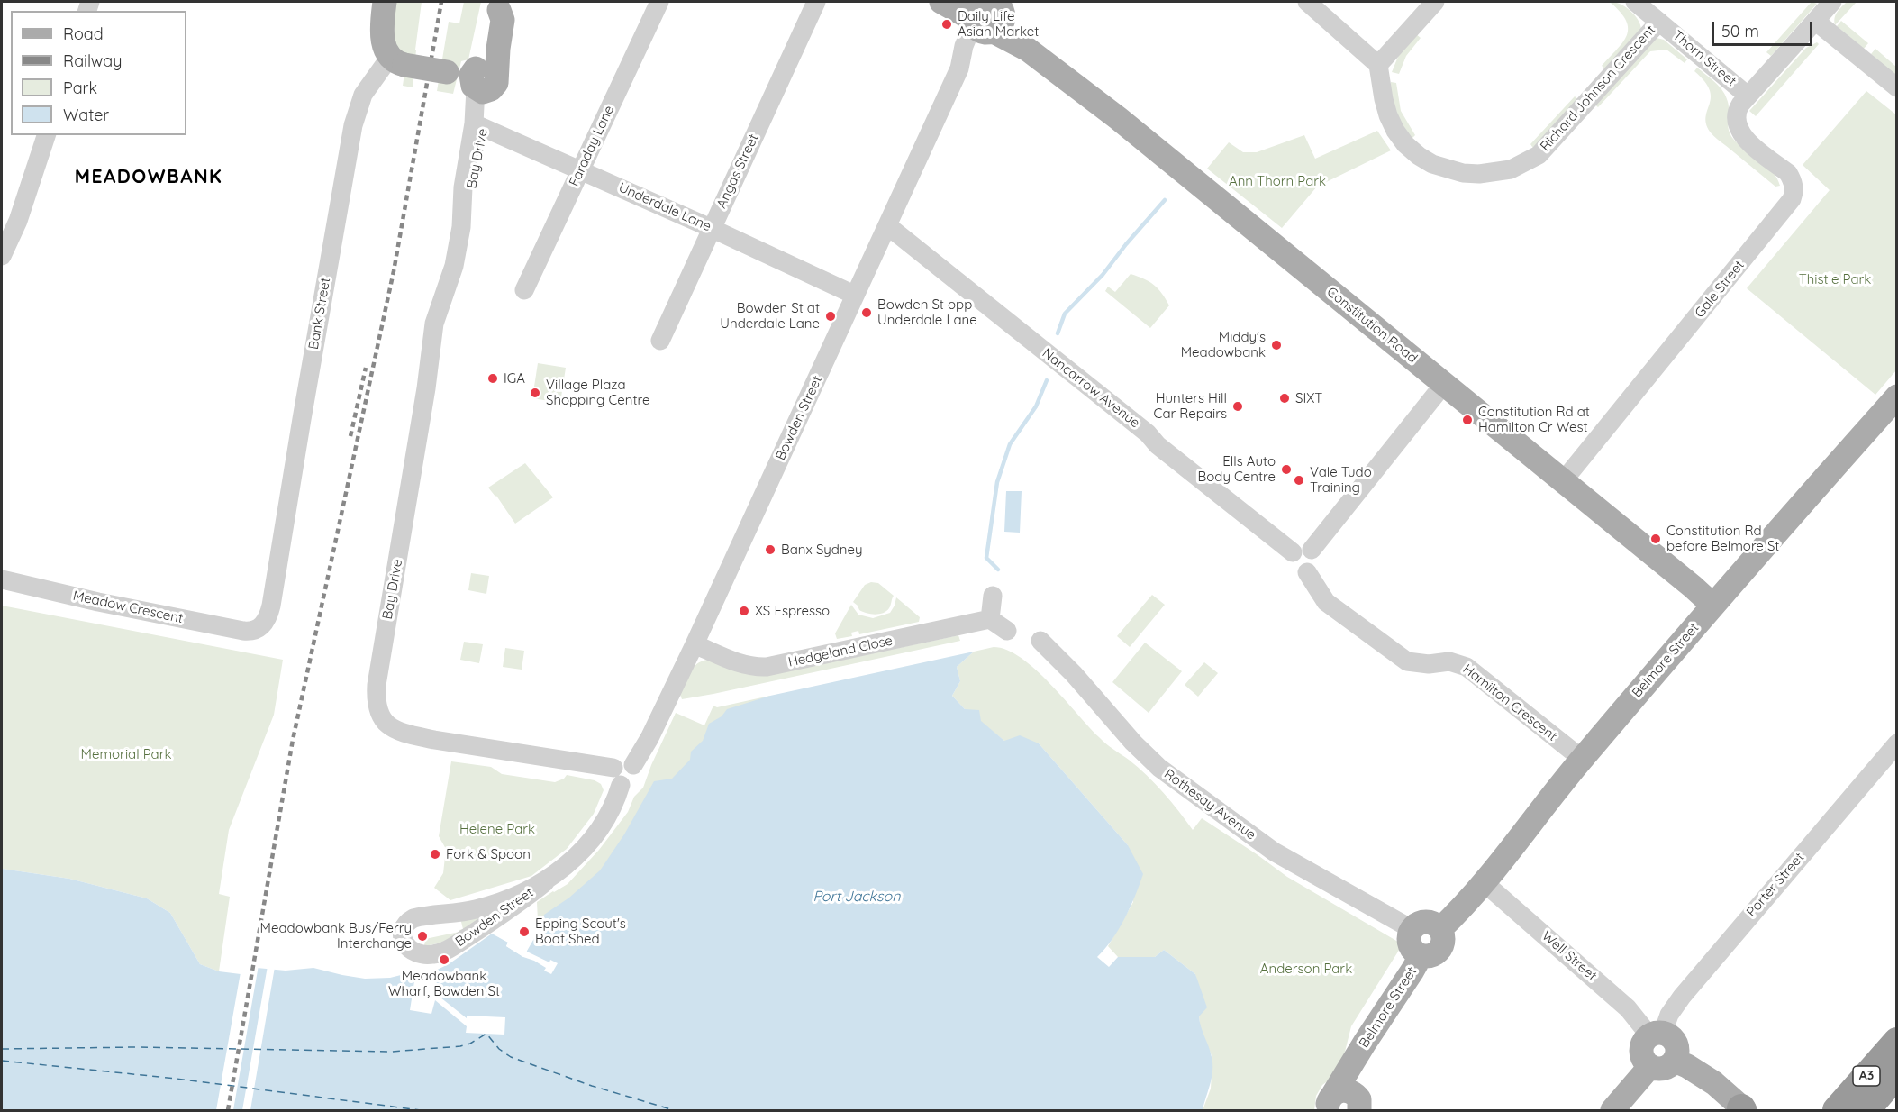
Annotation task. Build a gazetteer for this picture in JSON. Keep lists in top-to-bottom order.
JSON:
{
  "streets": {
    "highway": ["A3"],
    "main road": ["Constitution Road", "Belmore Street"],
    "street": [
      "Thorn Street",
      "Richard Johnson Crescent",
      "Faraday Lane",
      "Bay Drive",
      "Angas Street",
      "Underdale Lane",
      "Gale Street",
      "Bank Street",
      "Nancarrow Avenue",
      "Bowden Street",
      "Meadow Crescent",
      "Hedgeland Close",
      "Hamilton Crescent",
      "Rothesay Avenue",
      "Porter Street",
      "Well Street"
    ]
  },
  "crossings": [
    ["Thorn Street", "Richard Johnson Crescent"],
    ["Thorn Street", "Gale Street"],
    ["Faraday Lane", "Underdale Lane"],
    ["Bay Drive", "Underdale Lane"],
    ["Bay Drive", "Bowden Street"],
    ["Angas Street", "Underdale Lane"],
    ["Underdale Lane", "Bowden Street"],
    ["Gale Street", "Constitution Road"],
    ["Bank Street", "Meadow Crescent"],
    ["Constitution Road", "Bowden Street"],
    ["Constitution Road", "Belmore Street"],
    ["Nancarrow Avenue", "Bowden Street"],
    ["Nancarrow Avenue", "Hamilton Crescent"],
    ["Bowden Street", "Hedgeland Close"],
    ["Belmore Street", "Hamilton Crescent"],
    ["Belmore Street", "Rothesay Avenue"],
    ["Belmore Street", "Well Street"],
    ["Porter Street", "Well Street"]
  ],
  "districts": ["MEADOWBANK"],
  "water": ["Port Jackson"],
  "parks": [
    "Ann Thorn Park",
    "Thistle Park",
    "Memorial Park",
    "Helene Park",
    "Anderson Park"
  ],
  "places": [
    "Daily Life Asian Market",
    "Bowden St opp Underdale Lane",
    "Bowden St at Underdale Lane",
    "Middy's Meadowbank",
    "IGA",
    "Village Plaza Shopping Centre",
    "SIXT",
    "Hunters Hill Car Repairs",
    "Constitution Rd at Hamilton Cr West",
    "Ells Auto Body Centre",
    "Vale Tudo Training",
    "Constitution Rd before Belmore St",
    "Banx Sydney",
    "XS Espresso",
    "Fork & Spoon",
    "Epping Scout's Boat Shed",
    "Meadowbank Bus/Ferry Interchange",
    "Meadowbank Wharf, Bowden St"
  ],
  "legend": [
    "Road",
    "Railway",
    "Park",
    "Water"
  ],
  "scale_bar": "50 m"
}
